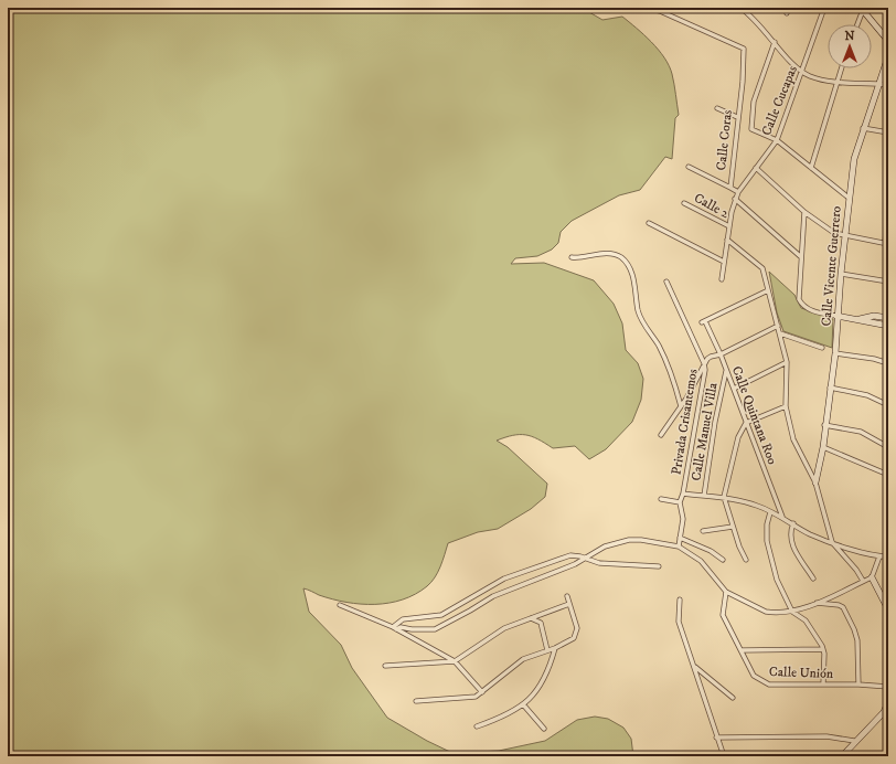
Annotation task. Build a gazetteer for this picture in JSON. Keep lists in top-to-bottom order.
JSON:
{
  "streets": {
    "main road": ["Calle Vicente Guerrero"],
    "street": [
      "Calle Cucapas",
      "Calle Coras",
      "Calle 2",
      "Calle Quintana Roo",
      "Privada Crisantemos",
      "Calle Manuel Villa",
      "Calle Unión"
    ]
  },
  "crossings": [
    ["Calle Cucapas", "Calle Coras"],
    ["Calle Quintana Roo", "Calle Manuel Villa"]
  ],
  "north": "top"
}
